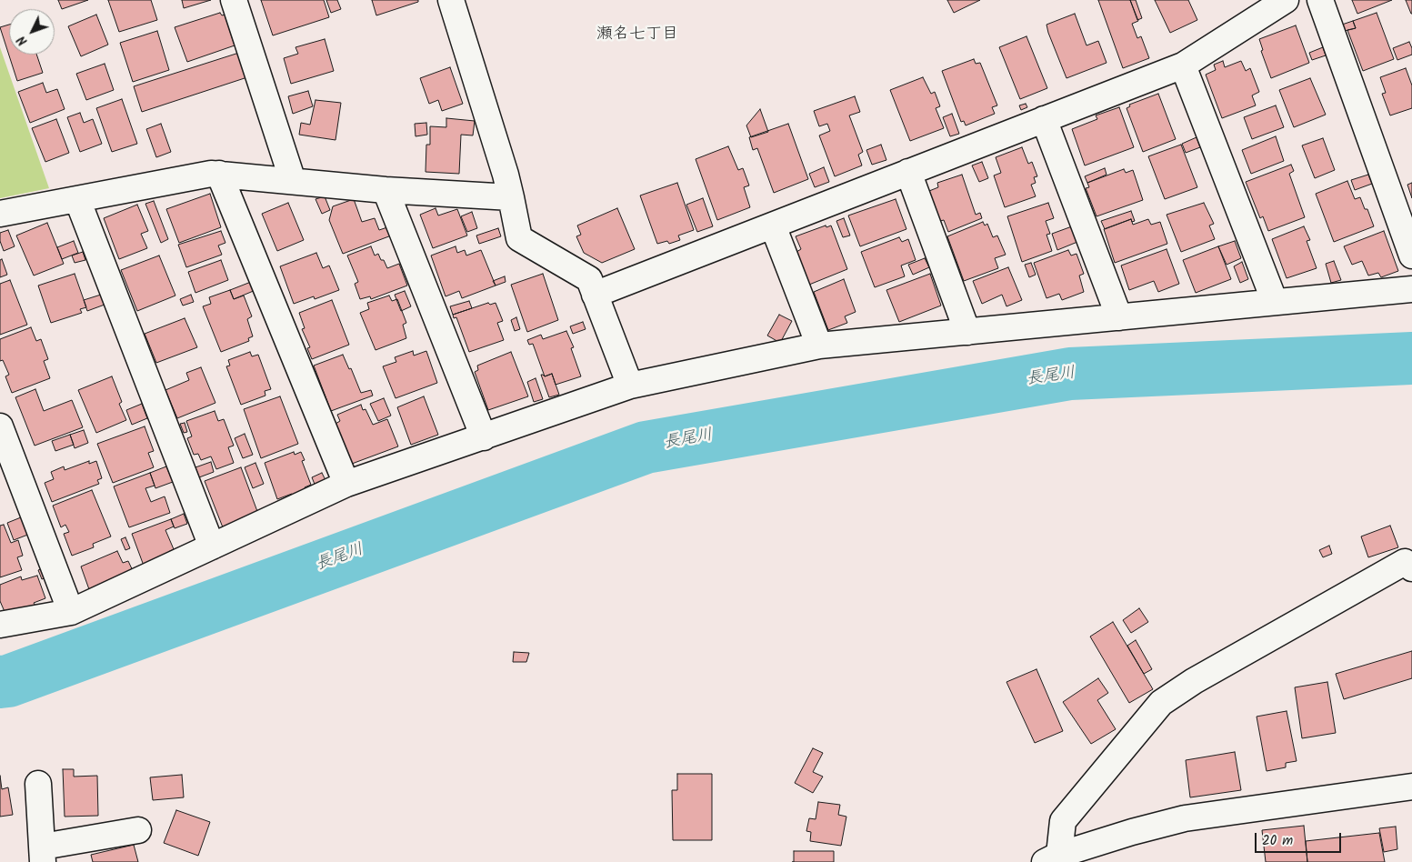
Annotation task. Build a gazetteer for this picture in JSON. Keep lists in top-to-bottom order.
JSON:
{
  "districts": ["瀬名七丁目"],
  "water": ["長尾川"],
  "scale_bar": "20 m",
  "north": "bottom left"
}
